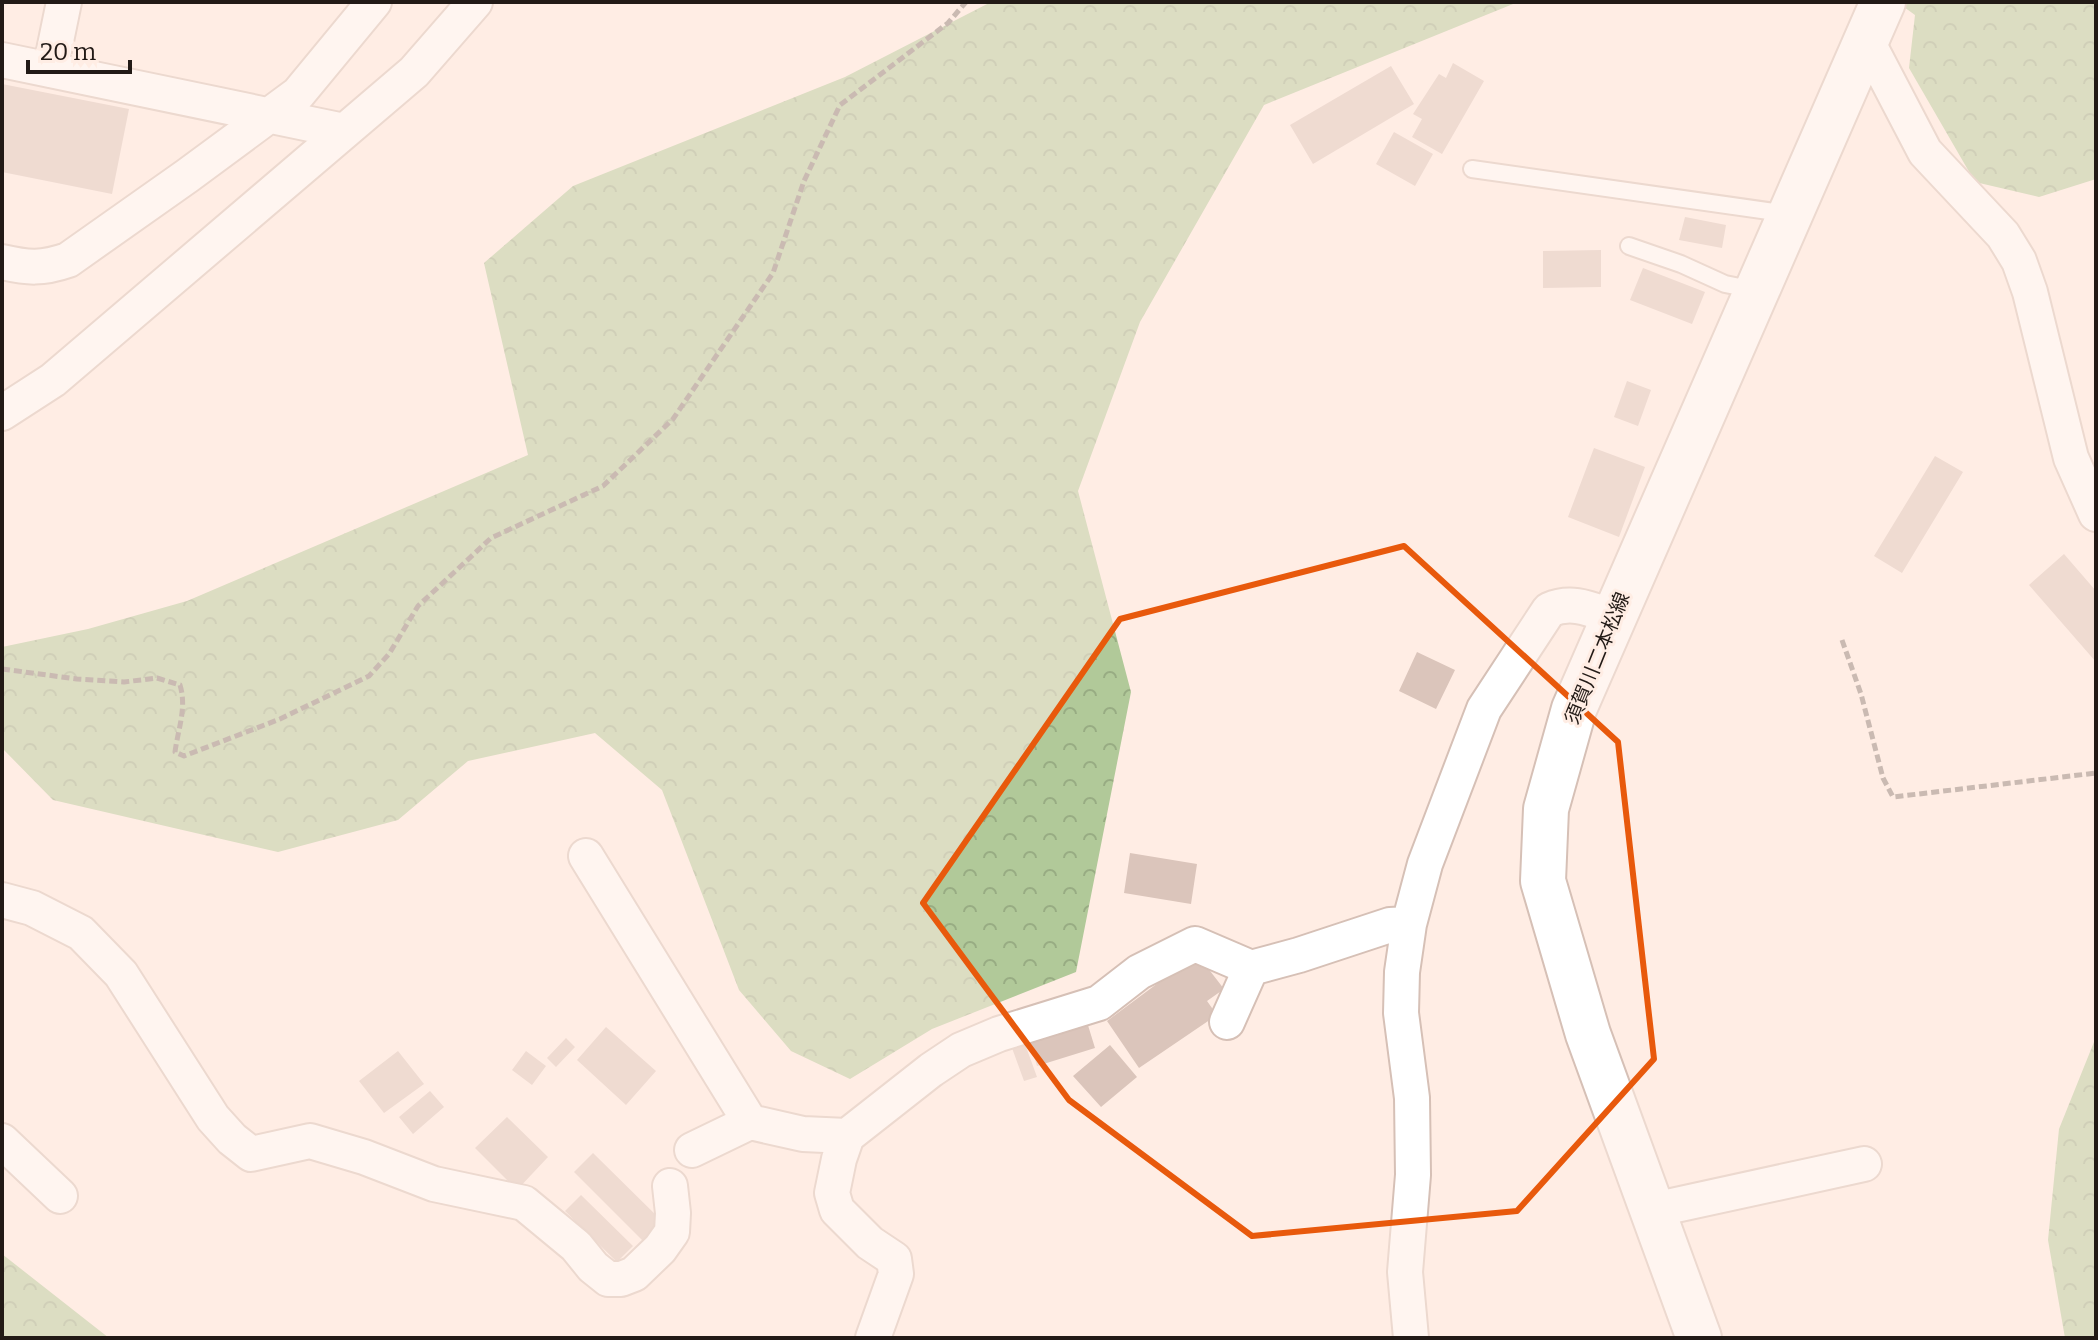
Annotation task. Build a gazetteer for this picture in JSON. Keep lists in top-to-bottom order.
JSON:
{
  "streets": {
    "main road": ["須賀川二本松線"]
  },
  "scale_bar": "20 m"
}
